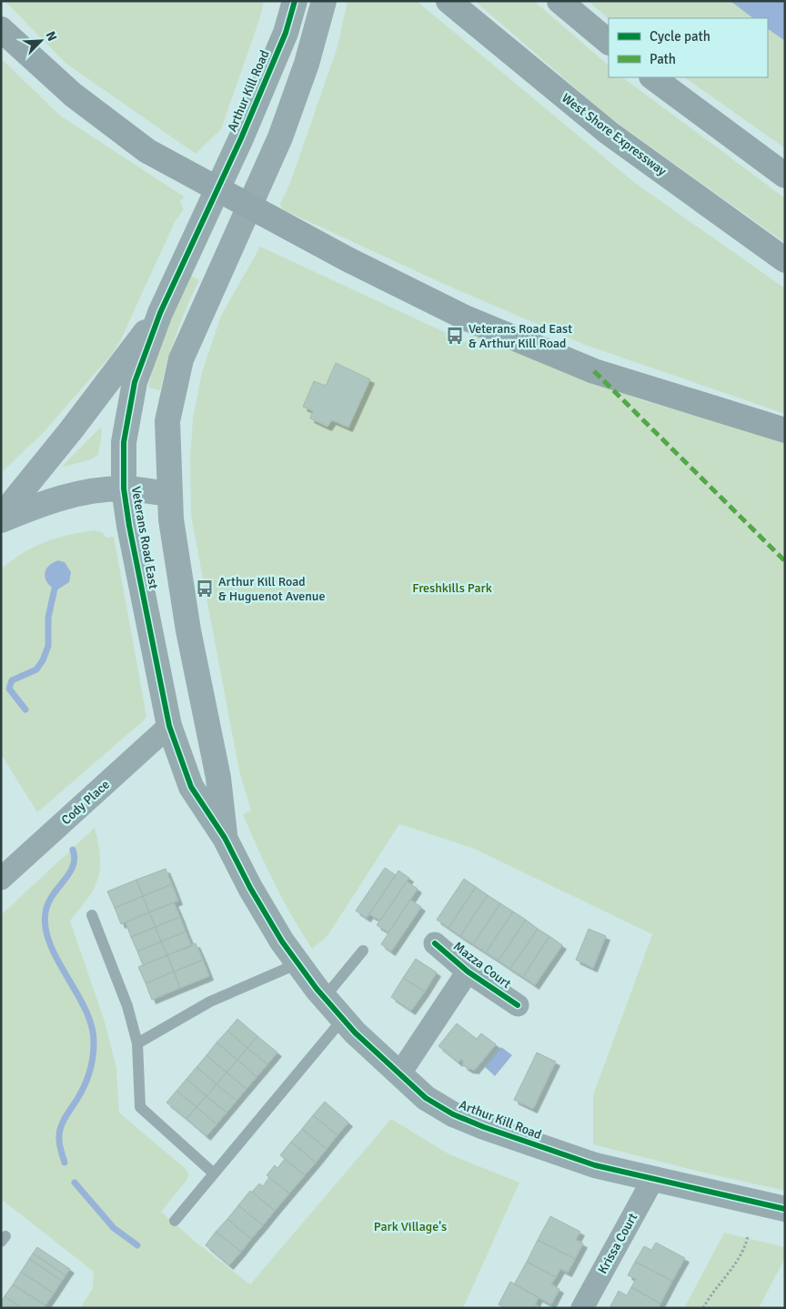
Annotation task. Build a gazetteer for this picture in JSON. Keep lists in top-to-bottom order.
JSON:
{
  "streets": {
    "highway": ["West Shore Expressway"],
    "street": [
      "Arthur Kill Road",
      "Veterans Road East",
      "Cody Place",
      "Mazza Court",
      "Krissa Court"
    ]
  },
  "crossings": [
    ["Arthur Kill Road", "Veterans Road East"],
    ["Arthur Kill Road", "Mazza Court"],
    ["Arthur Kill Road", "Krissa Court"],
    ["Veterans Road East", "Cody Place"]
  ],
  "parks": ["Freshkills Park", "Park Village's"],
  "places": {
    "bus stop": ["Veterans Road East & Arthur Kill Road", "Arthur Kill Road & Huguenot Avenue"]
  },
  "legend": ["Cycle path", "Path"],
  "north": "top right"
}
